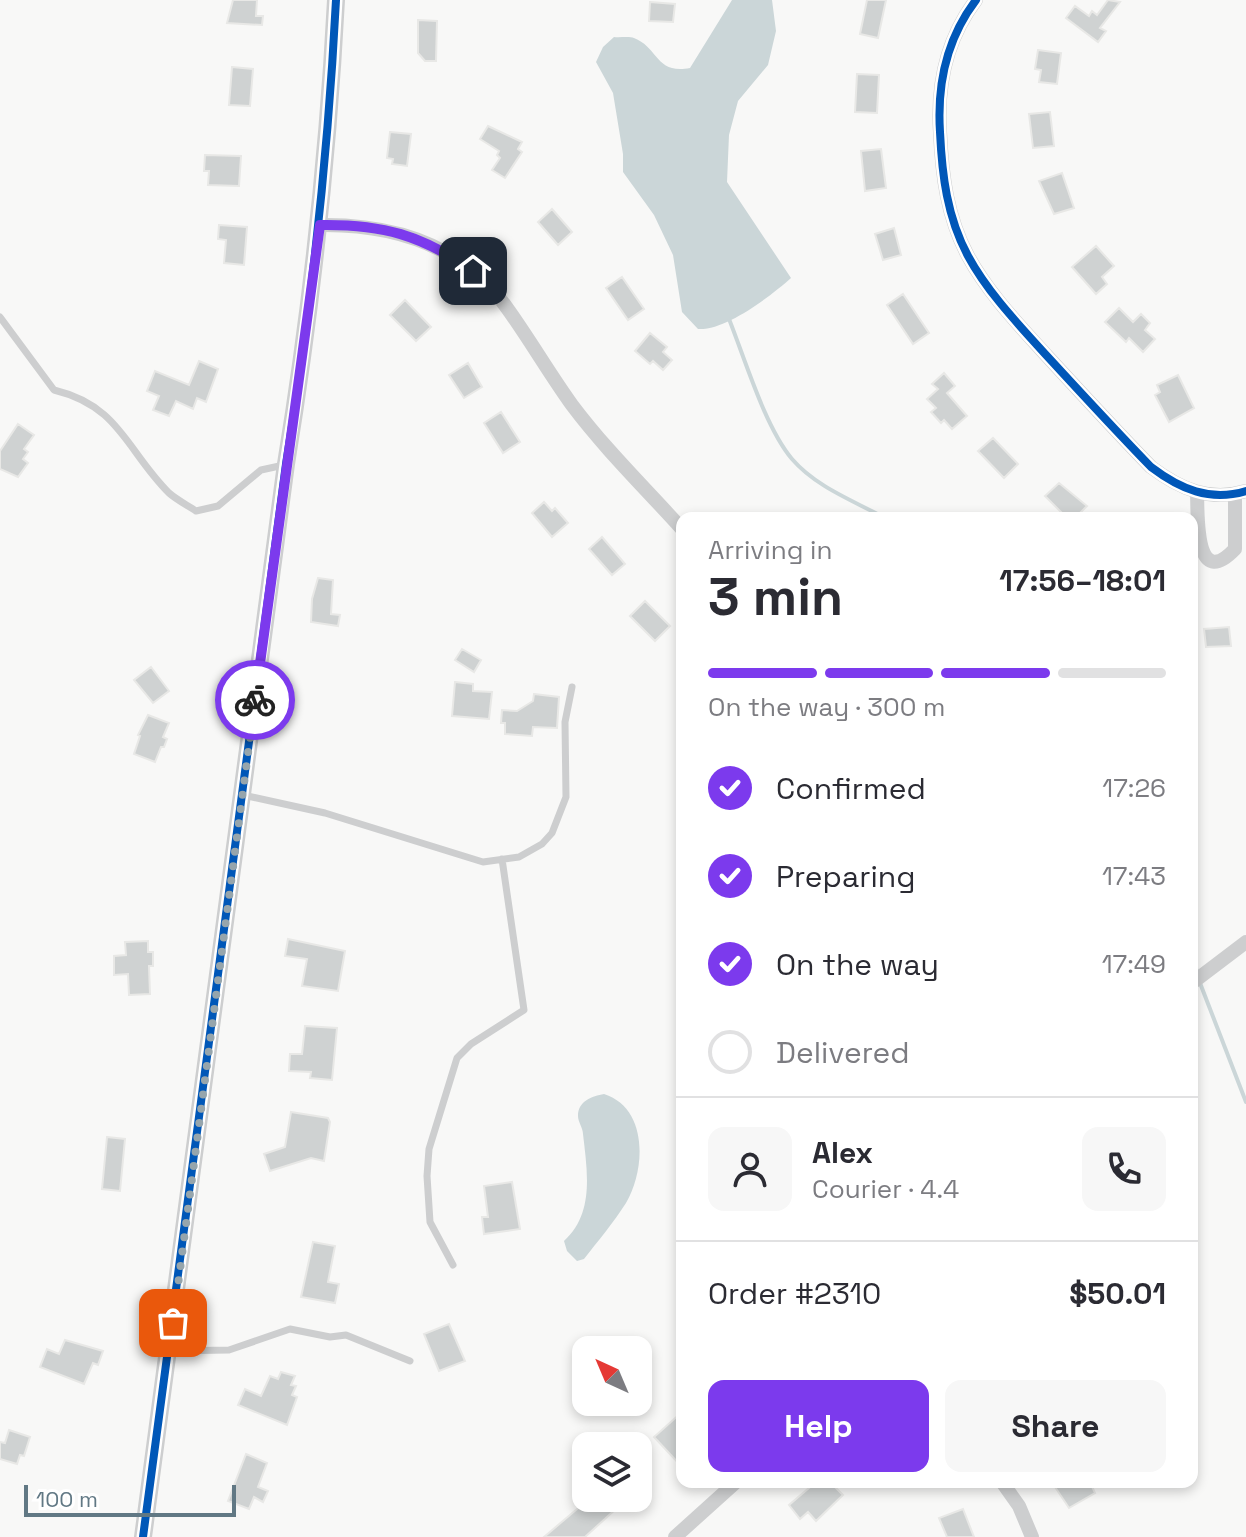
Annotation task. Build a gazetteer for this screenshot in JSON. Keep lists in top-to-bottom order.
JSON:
{
  "scale_bar": "100 m",
  "north": "top left",
  "page": {
    "heading": ["3 min", "Arriving in", "17:56–18:01"],
    "panel": [
      "Alex",
      "Courier · 4.4",
      "Order #2310",
      "$50.01"
    ],
    "bar": "On the way · 300 m",
    "list": [
      ["Confirmed", "17:26"],
      ["Preparing", "17:43"],
      ["On the way", "17:49"],
      "Delivered"
    ],
    "buttons": ["Help", "Share"],
    "scale": "100 m"
  }
}
